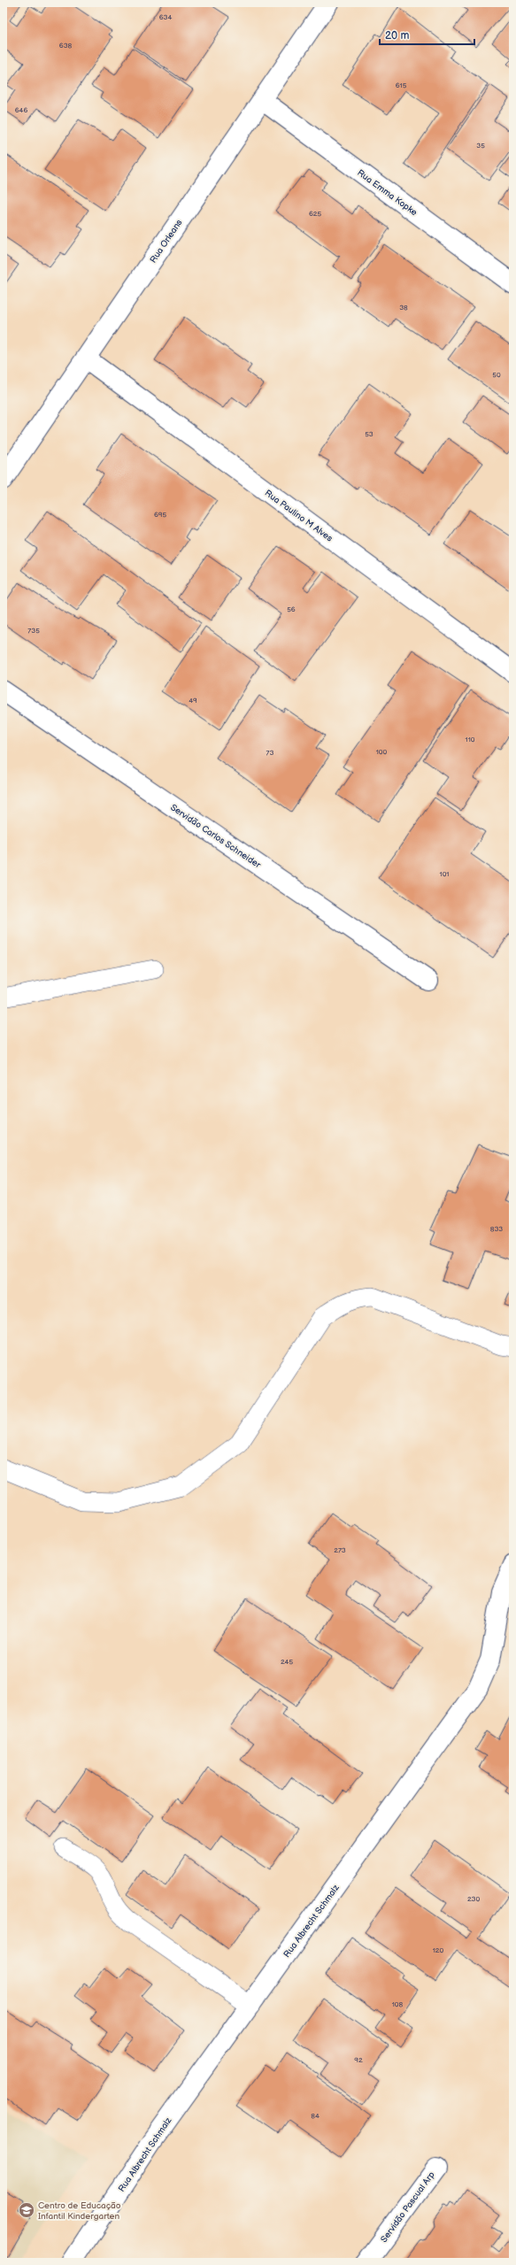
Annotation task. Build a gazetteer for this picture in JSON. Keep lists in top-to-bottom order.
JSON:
{
  "streets": {
    "street": [
      "Rua Emma Kopke",
      "Rua Orleans",
      "Rua Paulino M Alves",
      "Servidão Carlos Schneider",
      "Rua Albrecht Schmalz",
      "Servidão Pascual Arp"
    ]
  },
  "crossings": [
    ["Rua Emma Kopke", "Rua Orleans"],
    ["Rua Orleans", "Rua Paulino M Alves"]
  ],
  "places": {
    "school or university": ["Centro de Educação Infantil Kindergarten"]
  },
  "house_numbers": [
    "634",
    "638",
    "615",
    "646",
    "35",
    "625",
    "38",
    "50",
    "53",
    "695",
    "56",
    "735",
    "49",
    "110",
    "100",
    "73",
    "101",
    "833",
    "273",
    "245",
    "230",
    "120",
    "108",
    "92",
    "84"
  ],
  "scale_bar": "20 m"
}
